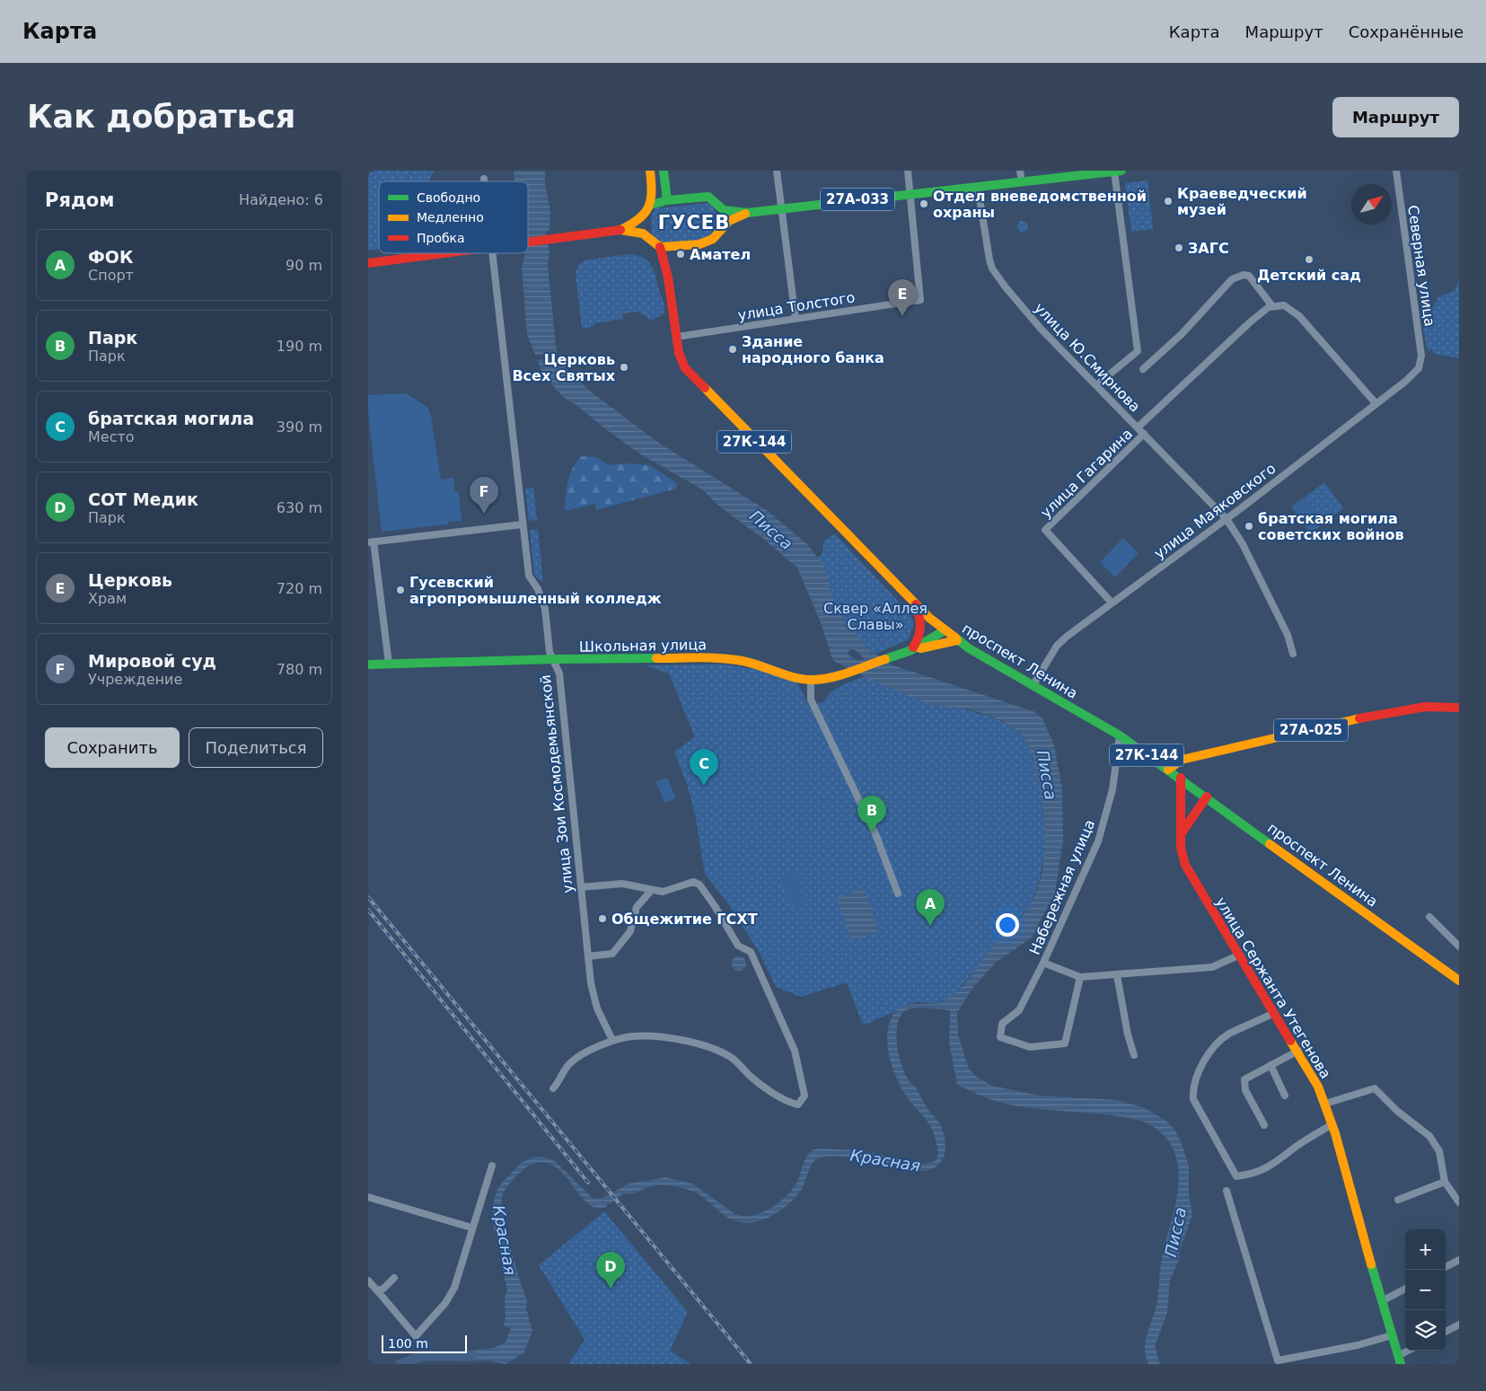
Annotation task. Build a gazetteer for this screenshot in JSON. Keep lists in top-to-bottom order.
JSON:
{
  "streets": {
    "main road": [
      "27А-033",
      "27К-144",
      "Школьная улица",
      "проспект Ленина",
      "27А-025",
      "улица Сержанта Утегенова"
    ],
    "street": [
      "Северная улица",
      "улица Толстого",
      "улица Ю.Смирнова",
      "улица Гагарина",
      "улица Маяковского",
      "улица Зои Космодемьянской",
      "Набережная улица"
    ]
  },
  "crossings": [
    ["27А-033", "улица Толстого"],
    ["27А-033", "улица Ю.Смирнова"],
    ["Северная улица", "улица Маяковского"],
    ["улица Толстого", "проспект Ленина"],
    ["улица Ю.Смирнова", "улица Гагарина"],
    ["улица Ю.Смирнова", "улица Маяковского"],
    ["улица Гагарина", "улица Маяковского"],
    ["улица Маяковского", "проспект Ленина"],
    ["Школьная улица", "проспект Ленина"],
    ["Школьная улица", "улица Зои Космодемьянской"],
    ["проспект Ленина", "27А-025"],
    ["проспект Ленина", "Набережная улица"],
    ["проспект Ленина", "улица Сержанта Утегенова"]
  ],
  "districts": ["ГУСЕВ"],
  "water": ["Писса", "Красная"],
  "parks": ["Сквер «Аллея Славы»"],
  "places": [
    "Краеведческий музей",
    "Отдел вневедомственной охраны",
    "ЗАГС",
    "Амател",
    "Детский сад",
    "Здание народного банка",
    "Церковь Всех Святых",
    "братская могила советских войнов",
    "Гусевский агропромышленный колледж",
    "Общежитие ГСХТ"
  ],
  "legend": ["Свободно", "Медленно", "Пробка"],
  "scale_bar": "100 m",
  "north": "top right",
  "page": {
    "header": "Карта",
    "nav": ["Карта", "Маршрут", "Сохранённые"],
    "buttons": [
      "Маршрут",
      ["Сохранить", "Поделиться"]
    ],
    "title": "Как добраться",
    "heading": ["Рядом", "Найдено: 6"],
    "list": [
      {
        "mark": "A",
        "name": "ФОК",
        "note": "Спорт",
        "value": "90 m"
      },
      {
        "mark": "B",
        "name": "Парк",
        "note": "Парк",
        "value": "190 m"
      },
      {
        "mark": "C",
        "name": "братская могила",
        "note": "Место",
        "value": "390 m"
      },
      {
        "mark": "D",
        "name": "СОТ Медик",
        "note": "Парк",
        "value": "630 m"
      },
      {
        "mark": "E",
        "name": "Церковь",
        "note": "Храм",
        "value": "720 m"
      },
      {
        "mark": "F",
        "name": "Мировой суд",
        "note": "Учреждение",
        "value": "780 m"
      }
    ],
    "pins": [
      "E",
      "F",
      "C",
      "B",
      "A",
      "D"
    ],
    "map_buttons": ["+", "−"],
    "scale": "100 m"
  }
}
